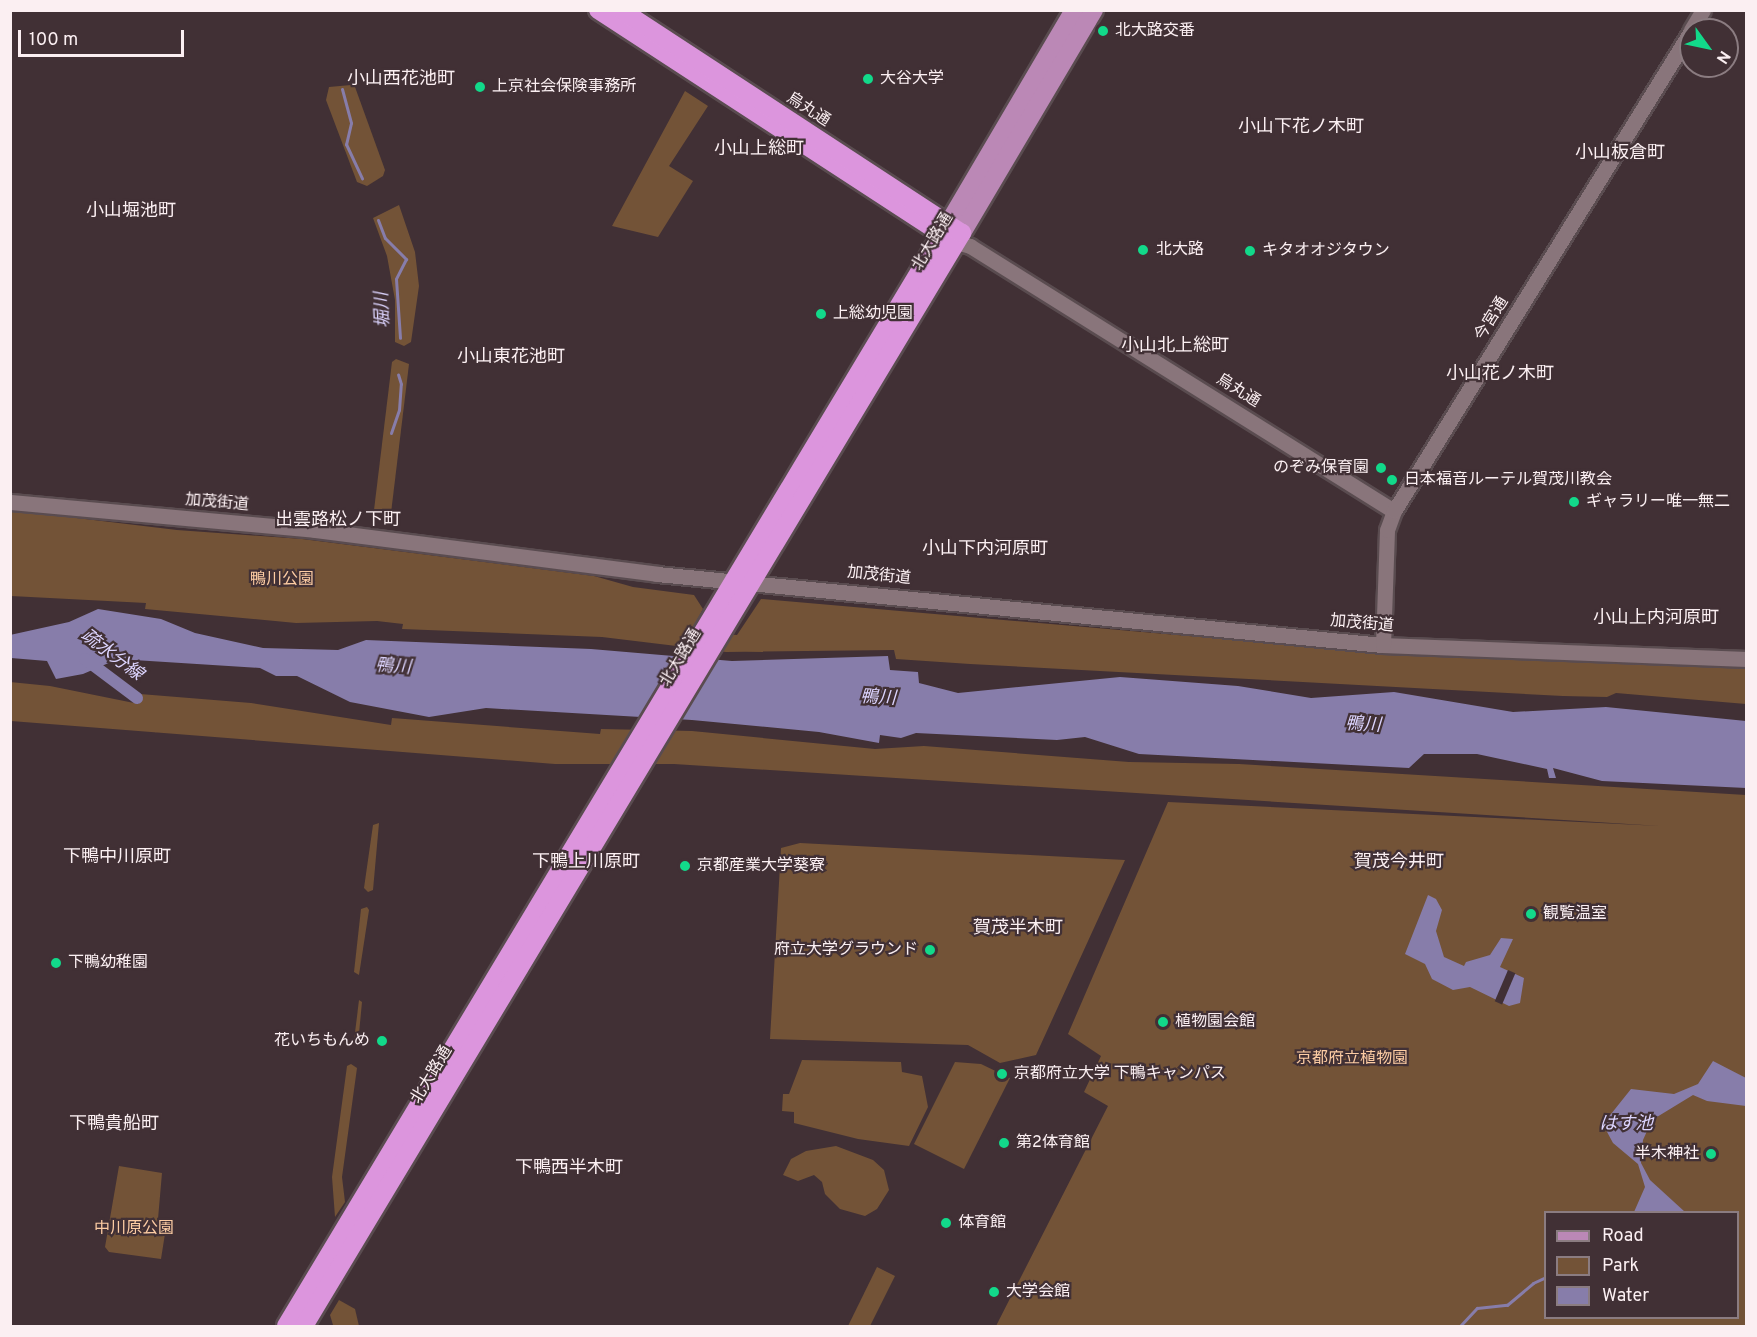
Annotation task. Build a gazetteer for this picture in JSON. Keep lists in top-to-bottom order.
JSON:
{
  "streets": {
    "highway": ["烏丸通", "北大路通"],
    "street": ["今宮通", "加茂街道"]
  },
  "crossings": [
    ["烏丸通", "北大路通"],
    ["烏丸通", "今宮通"],
    ["北大路通", "加茂街道"],
    ["今宮通", "加茂街道"]
  ],
  "districts": [
    "小山西花池町",
    "小山下花ノ木町",
    "小山上総町",
    "小山板倉町",
    "小山堀池町",
    "小山北上総町",
    "小山東花池町",
    "小山花ノ木町",
    "出雲路松ノ下町",
    "小山下内河原町",
    "小山上内河原町",
    "下鴨中川原町",
    "下鴨上川原町",
    "賀茂今井町",
    "賀茂半木町",
    "下鴨貴船町",
    "下鴨西半木町"
  ],
  "water": [
    "堀川",
    "疏水分線",
    "鴨川",
    "はす池"
  ],
  "parks": ["鴨川公園", "京都府立植物園", "中川原公園"],
  "places": [
    "北大路交番",
    "大谷大学",
    "上京社会保険事務所",
    "北大路",
    "キタオオジタウン",
    "上総幼児園",
    "のぞみ保育園",
    "日本福音ルーテル賀茂川教会",
    "ギャラリー唯一無二",
    "京都産業大学葵寮",
    "観覧温室",
    "府立大学グラウンド",
    "下鴨幼稚園",
    "植物園会館",
    "花いちもんめ",
    "京都府立大学 下鴨キャンパス",
    "第2体育館",
    "半木神社",
    "体育館",
    "大学会館"
  ],
  "legend": ["Road", "Park", "Water"],
  "scale_bar": "100 m",
  "north": "bottom right"
}
